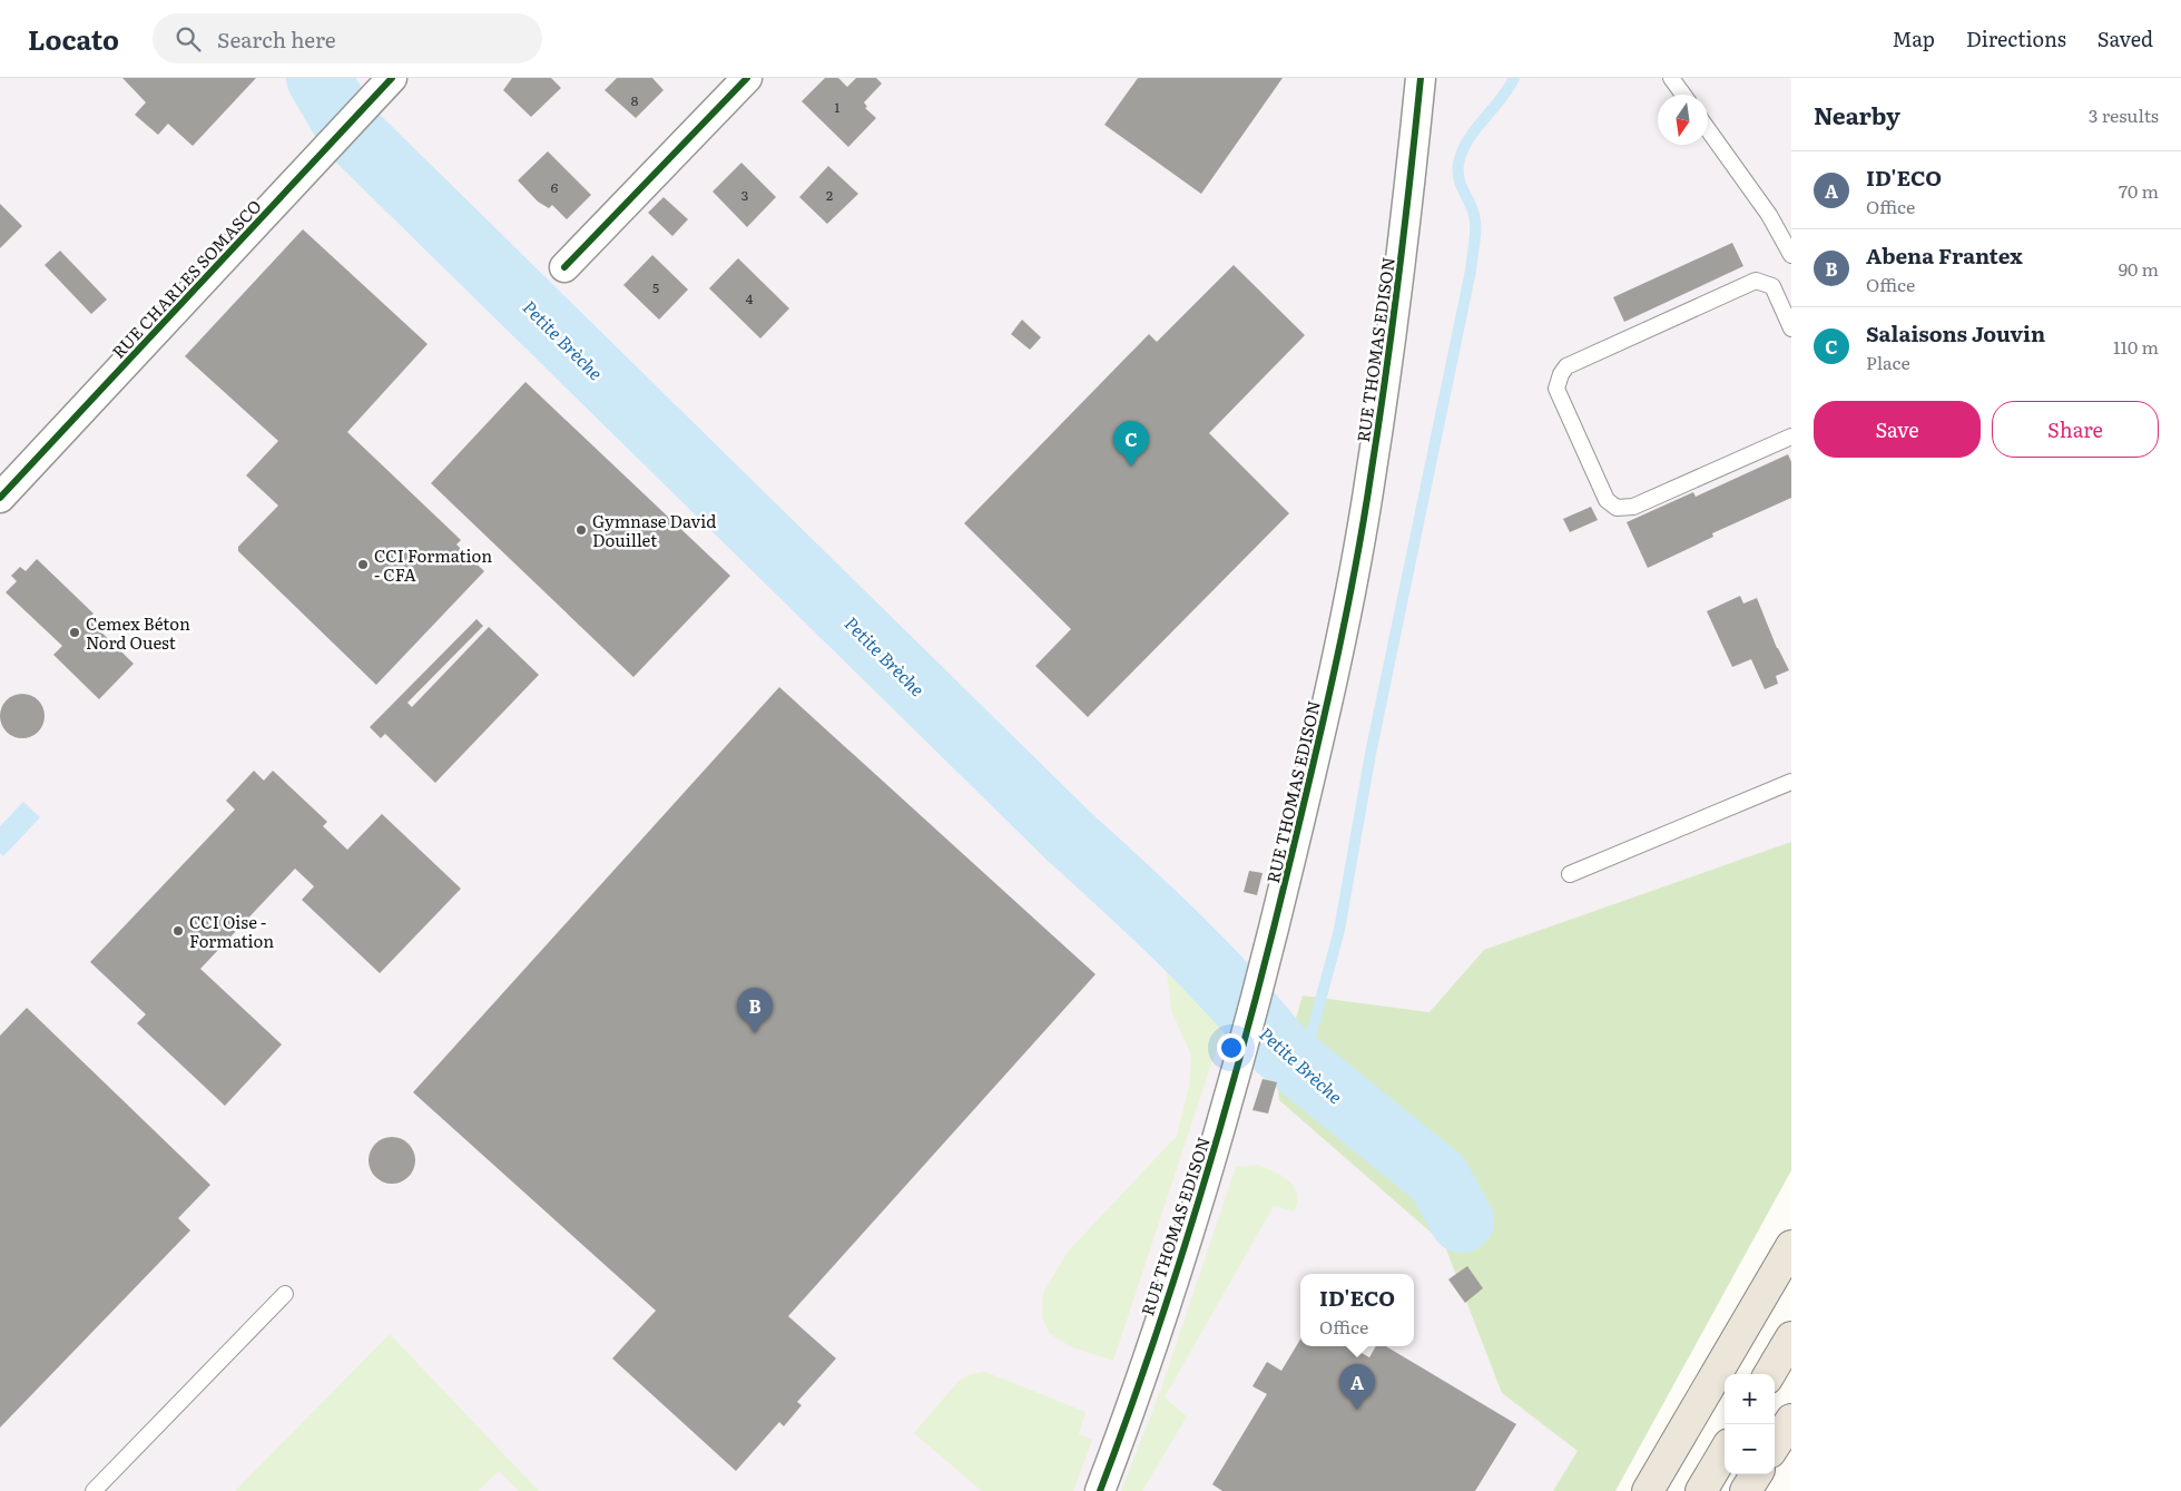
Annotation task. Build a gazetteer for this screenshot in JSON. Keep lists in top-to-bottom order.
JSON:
{
  "streets": {
    "street": ["RUE CHARLES SOMASCO", "RUE THOMAS EDISON"]
  },
  "water": ["Petite Brèche"],
  "places": [
    "Gymnase David Douillet",
    "CCI Formation - CFA",
    "Cemex Béton Nord Ouest",
    "CCI Oise - Formation"
  ],
  "house_numbers": [
    "8",
    "1",
    "6",
    "3",
    "2",
    "5",
    "4"
  ],
  "north": "bottom",
  "page": {
    "header": "Locato",
    "search": "Search here",
    "nav": ["Map", "Directions", "Saved"],
    "heading": ["Nearby", "3 results"],
    "list": [
      {
        "mark": "A",
        "name": "ID'ECO",
        "note": "Office",
        "value": "70 m"
      },
      {
        "mark": "B",
        "name": "Abena Frantex",
        "note": "Office",
        "value": "90 m"
      },
      {
        "mark": "C",
        "name": "Salaisons Jouvin",
        "note": "Place",
        "value": "110 m"
      }
    ],
    "buttons": ["Save", "Share"],
    "pins": ["C", "B", "A"],
    "popup": ["ID'ECO", "Office"],
    "map_buttons": ["+", "−"]
  }
}
